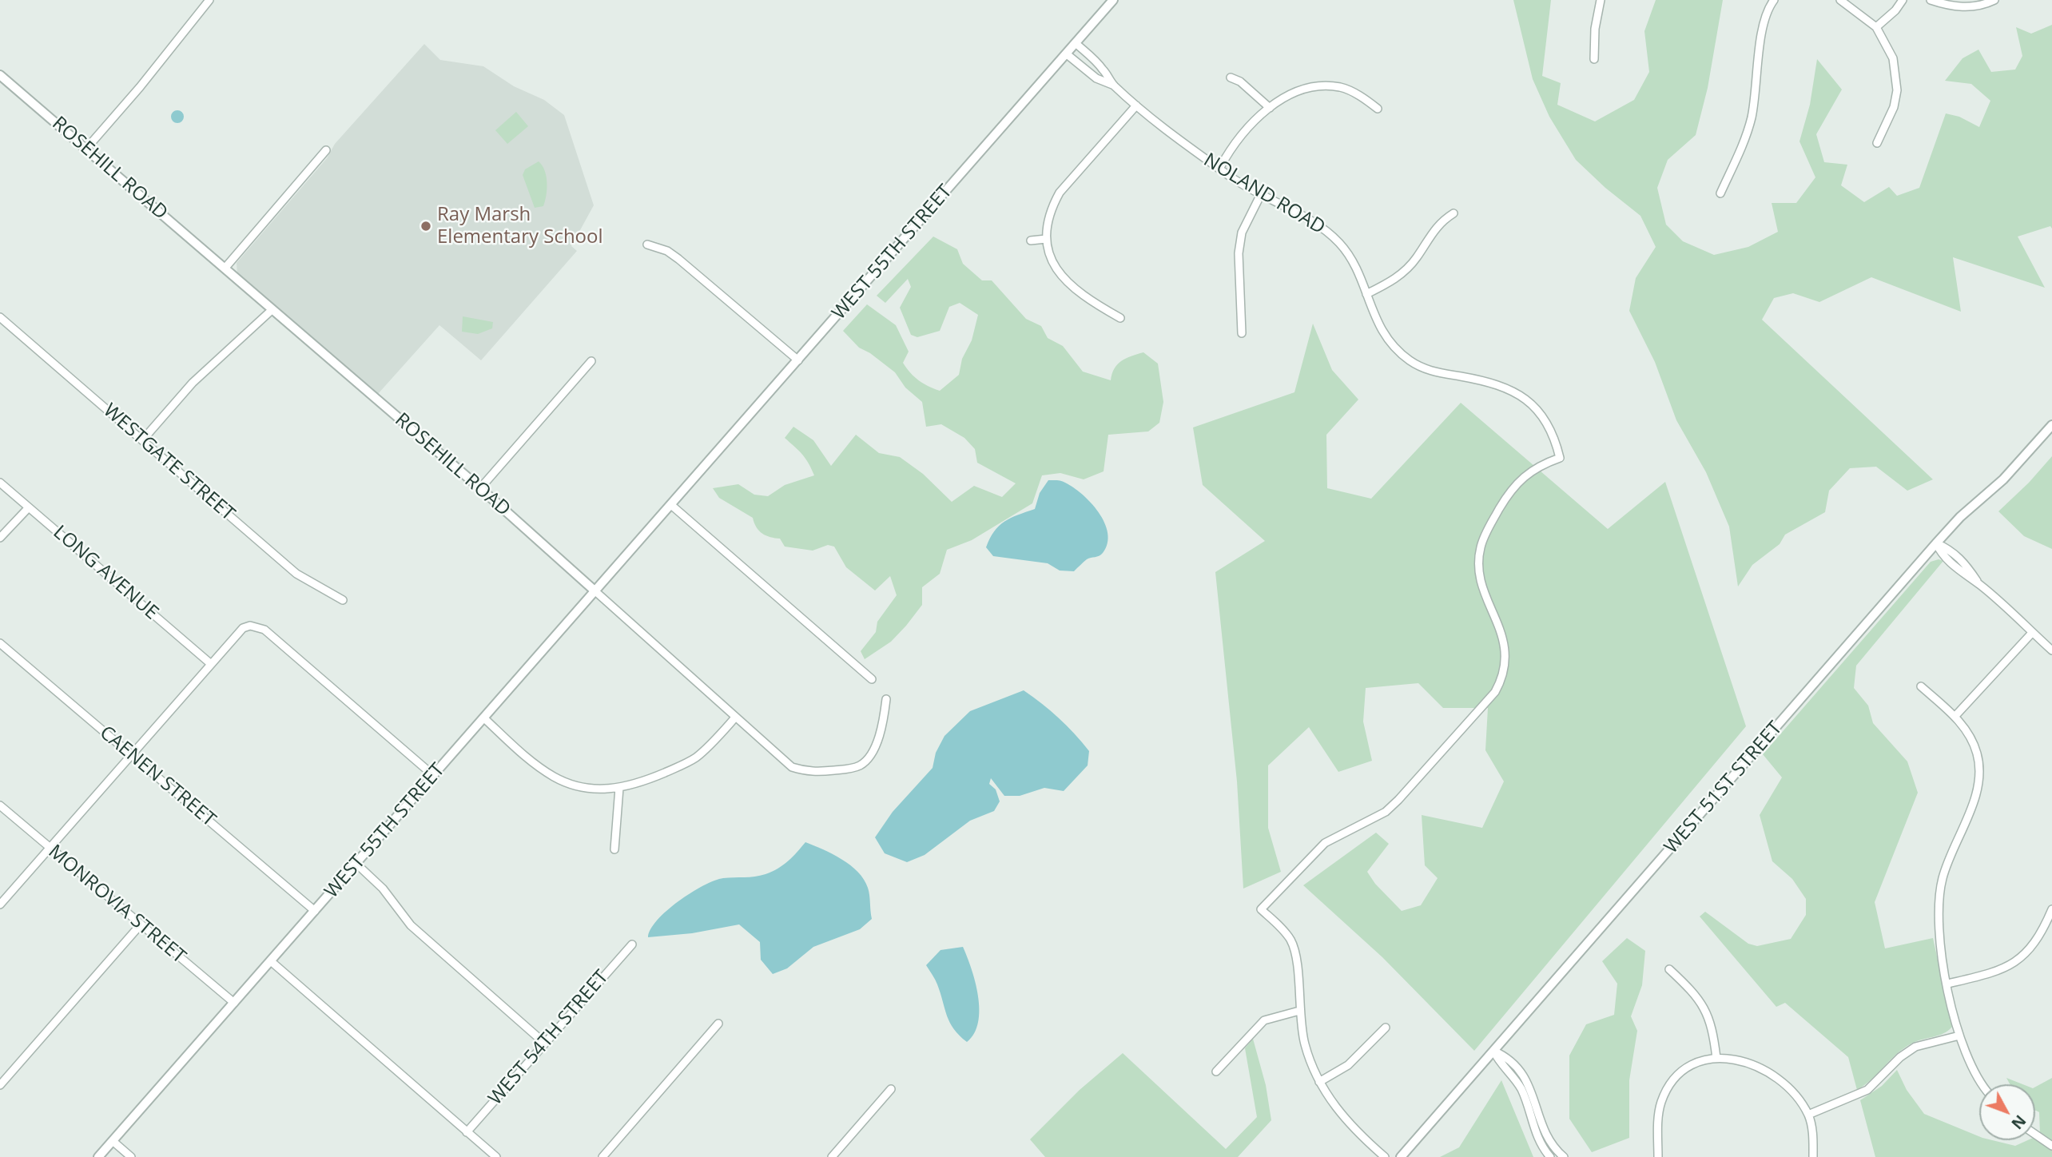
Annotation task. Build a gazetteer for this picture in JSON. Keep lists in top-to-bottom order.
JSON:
{
  "streets": {
    "street": [
      "ROSEHILL ROAD",
      "NOLAND ROAD",
      "WEST 55TH STREET",
      "WESTGATE STREET",
      "LONG AVENUE",
      "CAENEN STREET",
      "WEST 51ST STREET",
      "MONROVIA STREET",
      "WEST 54TH STREET"
    ]
  },
  "crossings": [
    ["ROSEHILL ROAD", "WEST 55TH STREET"],
    ["NOLAND ROAD", "WEST 55TH STREET"],
    ["WEST 55TH STREET", "CAENEN STREET"],
    ["WEST 55TH STREET", "MONROVIA STREET"]
  ],
  "places": ["Ray Marsh Elementary School"],
  "north": "bottom right"
}
